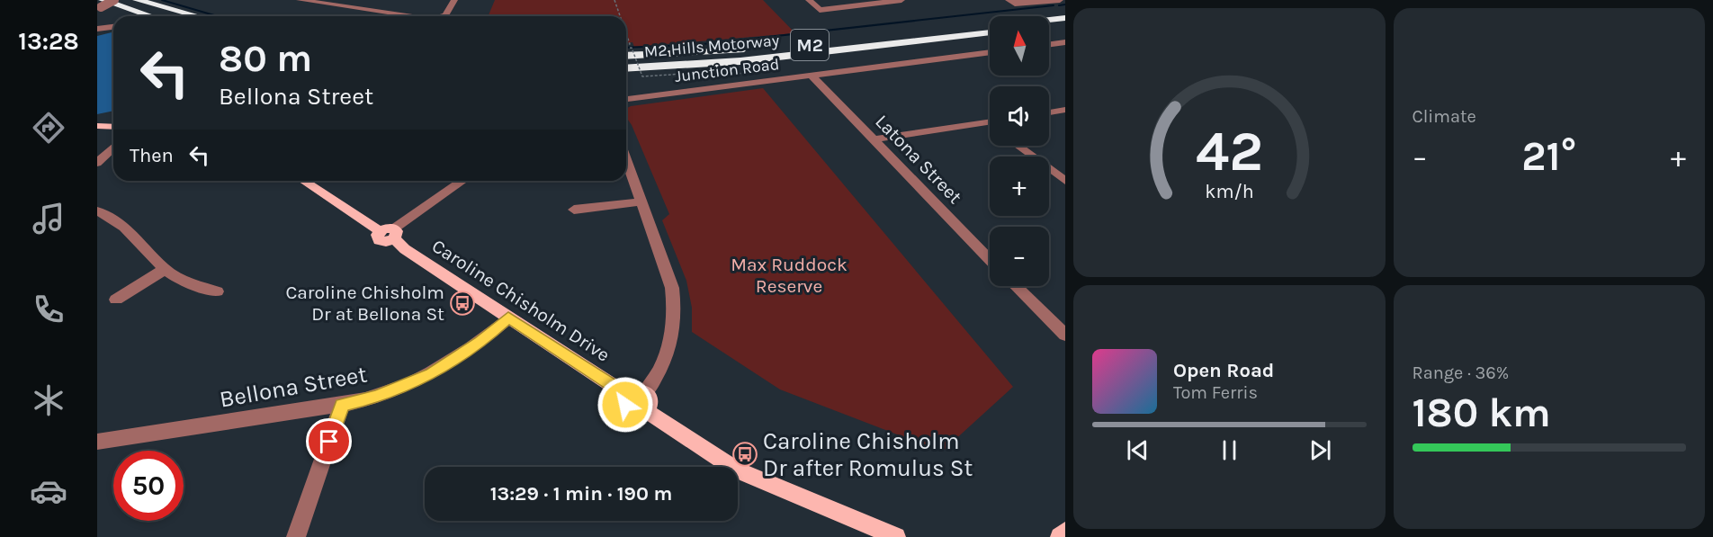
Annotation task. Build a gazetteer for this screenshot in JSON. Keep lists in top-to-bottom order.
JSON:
{
  "streets": {
    "highway": ["M2", "M2 Hills Motorway"],
    "main road": ["Caroline Chisholm Drive"],
    "street": ["Junction Road", "Latona Street", "Bellona Street"]
  },
  "crossings": [
    ["Junction Road", "Latona Street"],
    ["Caroline Chisholm Drive", "Bellona Street"]
  ],
  "parks": ["Max Ruddock Reserve"],
  "places": {
    "bus stop": ["Caroline Chisholm Dr at Bellona St", "Caroline Chisholm Dr after Romulus St"]
  },
  "north": "top",
  "page": {
    "tabs": "13:28",
    "tile": [
      "Climate",
      ["Range · 36%", "180 km"]
    ],
    "map_buttons": ["+", "−"],
    "turn": ["80 m", "Bellona Street"],
    "then": "Then",
    "heat": ["−", "21°", "+"],
    "song": ["Open Road", "Tom Ferris"],
    "limit": "50",
    "trip": "13:29 · 1 min · 190 m",
    "gauge": ["42", "km/h"]
  }
}
